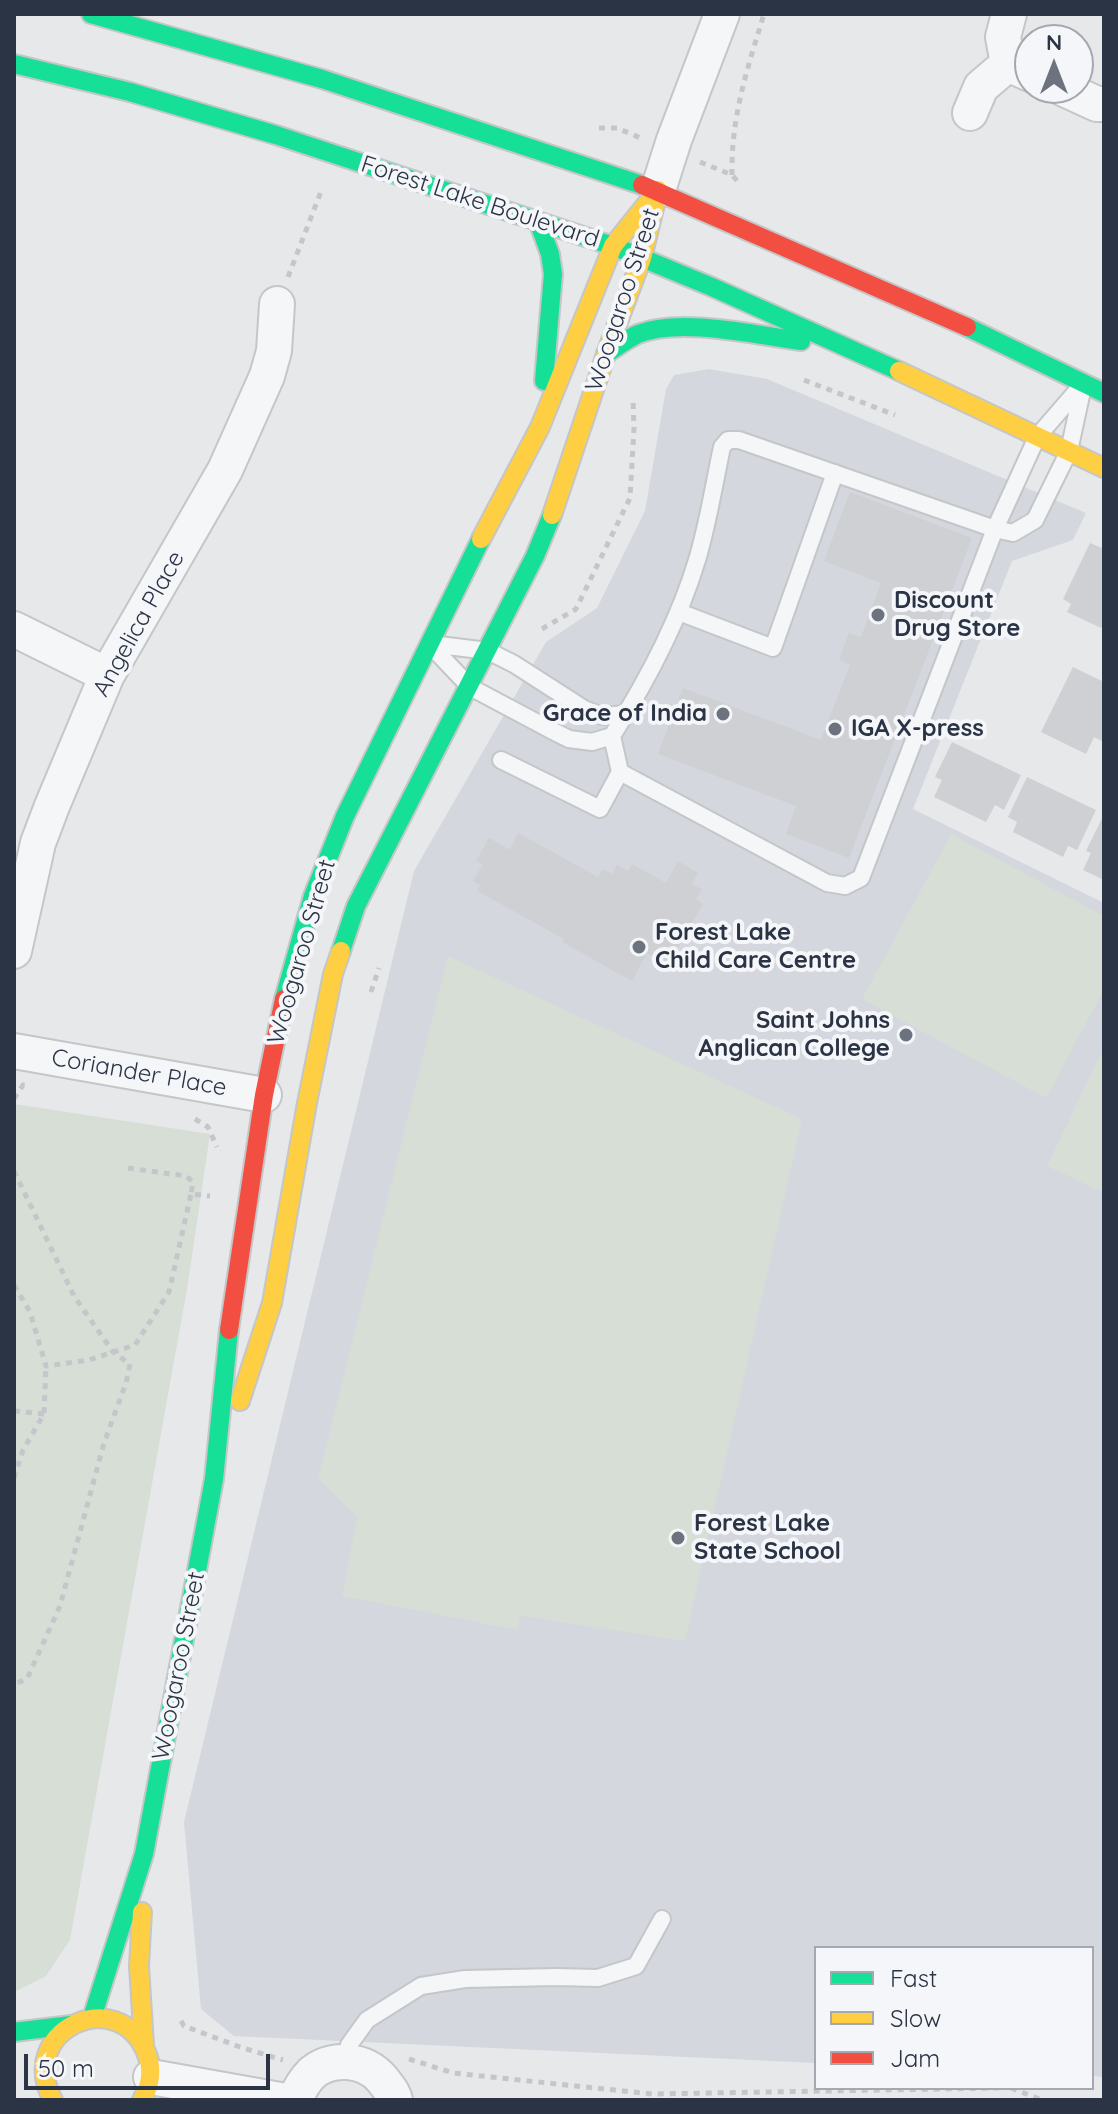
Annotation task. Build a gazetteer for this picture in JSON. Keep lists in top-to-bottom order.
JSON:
{
  "streets": {
    "main road": ["Forest Lake Boulevard", "Woogaroo Street"],
    "street": ["Angelica Place", "Coriander Place"]
  },
  "crossings": [
    ["Forest Lake Boulevard", "Woogaroo Street"],
    ["Woogaroo Street", "Coriander Place"]
  ],
  "places": [
    "Discount Drug Store",
    "Grace of India",
    "IGA X-press",
    "Forest Lake Child Care Centre",
    "Saint Johns Anglican College",
    "Forest Lake State School"
  ],
  "legend": ["Fast", "Slow", "Jam"],
  "scale_bar": "50 m",
  "north": "top"
}
